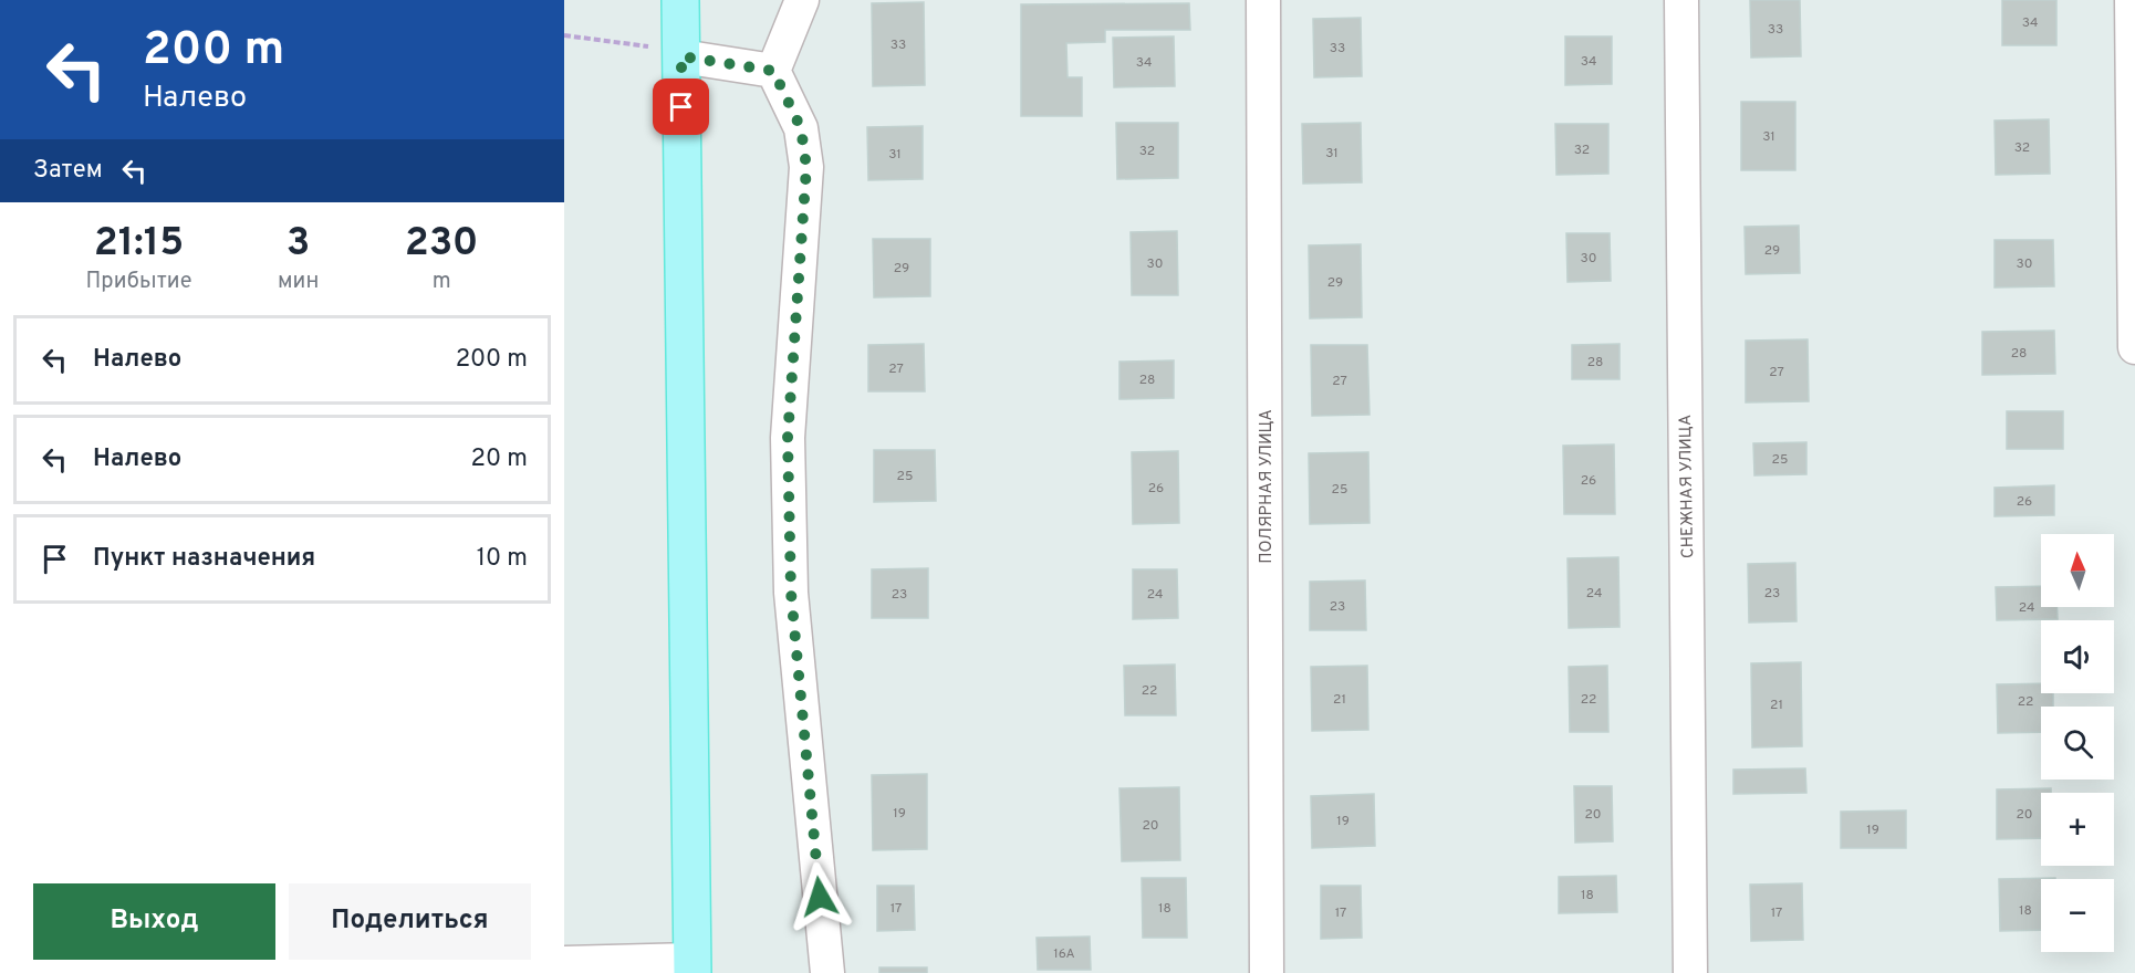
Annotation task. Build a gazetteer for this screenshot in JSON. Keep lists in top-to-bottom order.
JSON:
{
  "streets": {
    "street": ["ПОЛЯРНАЯ УЛИЦА", "СНЕЖНАЯ УЛИЦА"]
  },
  "house_numbers": [
    "34",
    "33",
    "33",
    "33",
    "34",
    "34",
    "31",
    "32",
    "32",
    "32",
    "31",
    "31",
    "29",
    "30",
    "30",
    "30",
    "29",
    "29",
    "28",
    "28",
    "27",
    "27",
    "28",
    "27",
    "25",
    "25",
    "26",
    "26",
    "25",
    "26",
    "24",
    "23",
    "23",
    "24",
    "23",
    "24",
    "22",
    "21",
    "22",
    "22",
    "21",
    "19",
    "20",
    "20",
    "19",
    "20",
    "19",
    "18",
    "17",
    "18",
    "18",
    "17",
    "17",
    "16А"
  ],
  "north": "top",
  "page": {
    "turn": ["200 m", "Налево"],
    "then": "Затем",
    "eta": [
      "21:15",
      "Прибытие",
      "3",
      "мин",
      "230",
      "m"
    ],
    "list": [
      {
        "name": "Налево",
        "value": "200 m"
      },
      {
        "name": "Налево",
        "value": "20 m"
      },
      {
        "name": "Пункт назначения",
        "value": "10 m"
      }
    ],
    "map_buttons": ["+", "−"],
    "buttons": ["Выход", "Поделиться"]
  }
}
